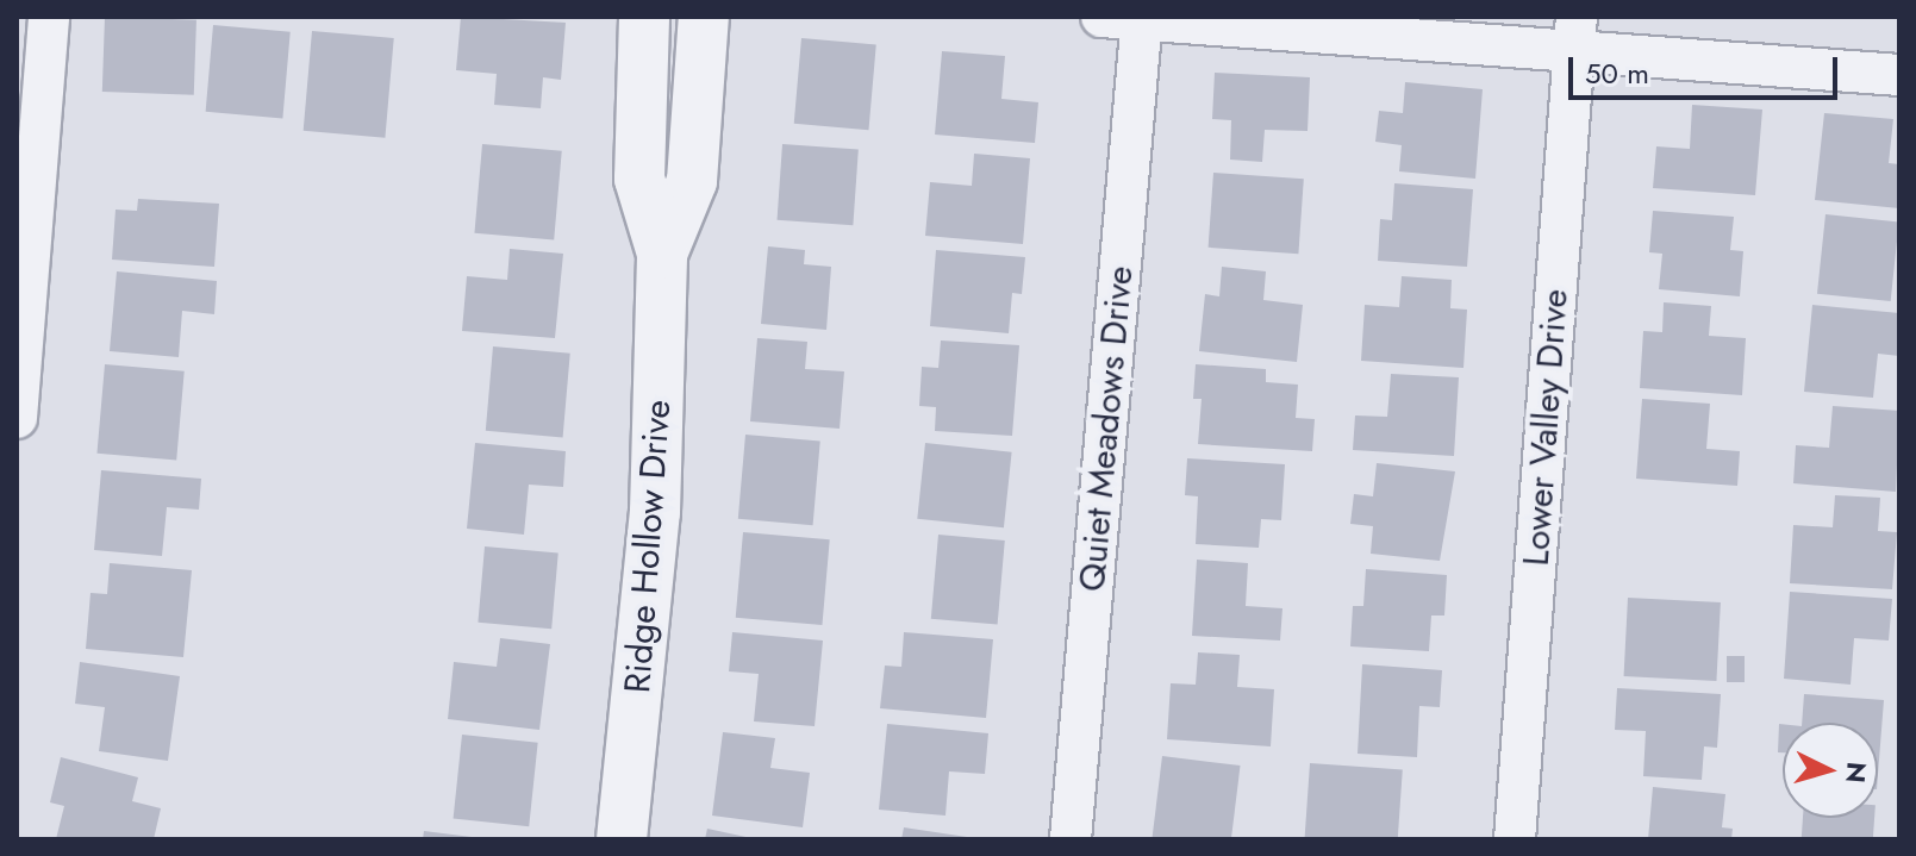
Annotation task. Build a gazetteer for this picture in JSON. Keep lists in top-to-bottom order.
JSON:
{
  "streets": {
    "street": ["Lower Valley Drive", "Quiet Meadows Drive", "Ridge Hollow Drive"]
  },
  "scale_bar": "50 m",
  "north": "right"
}
